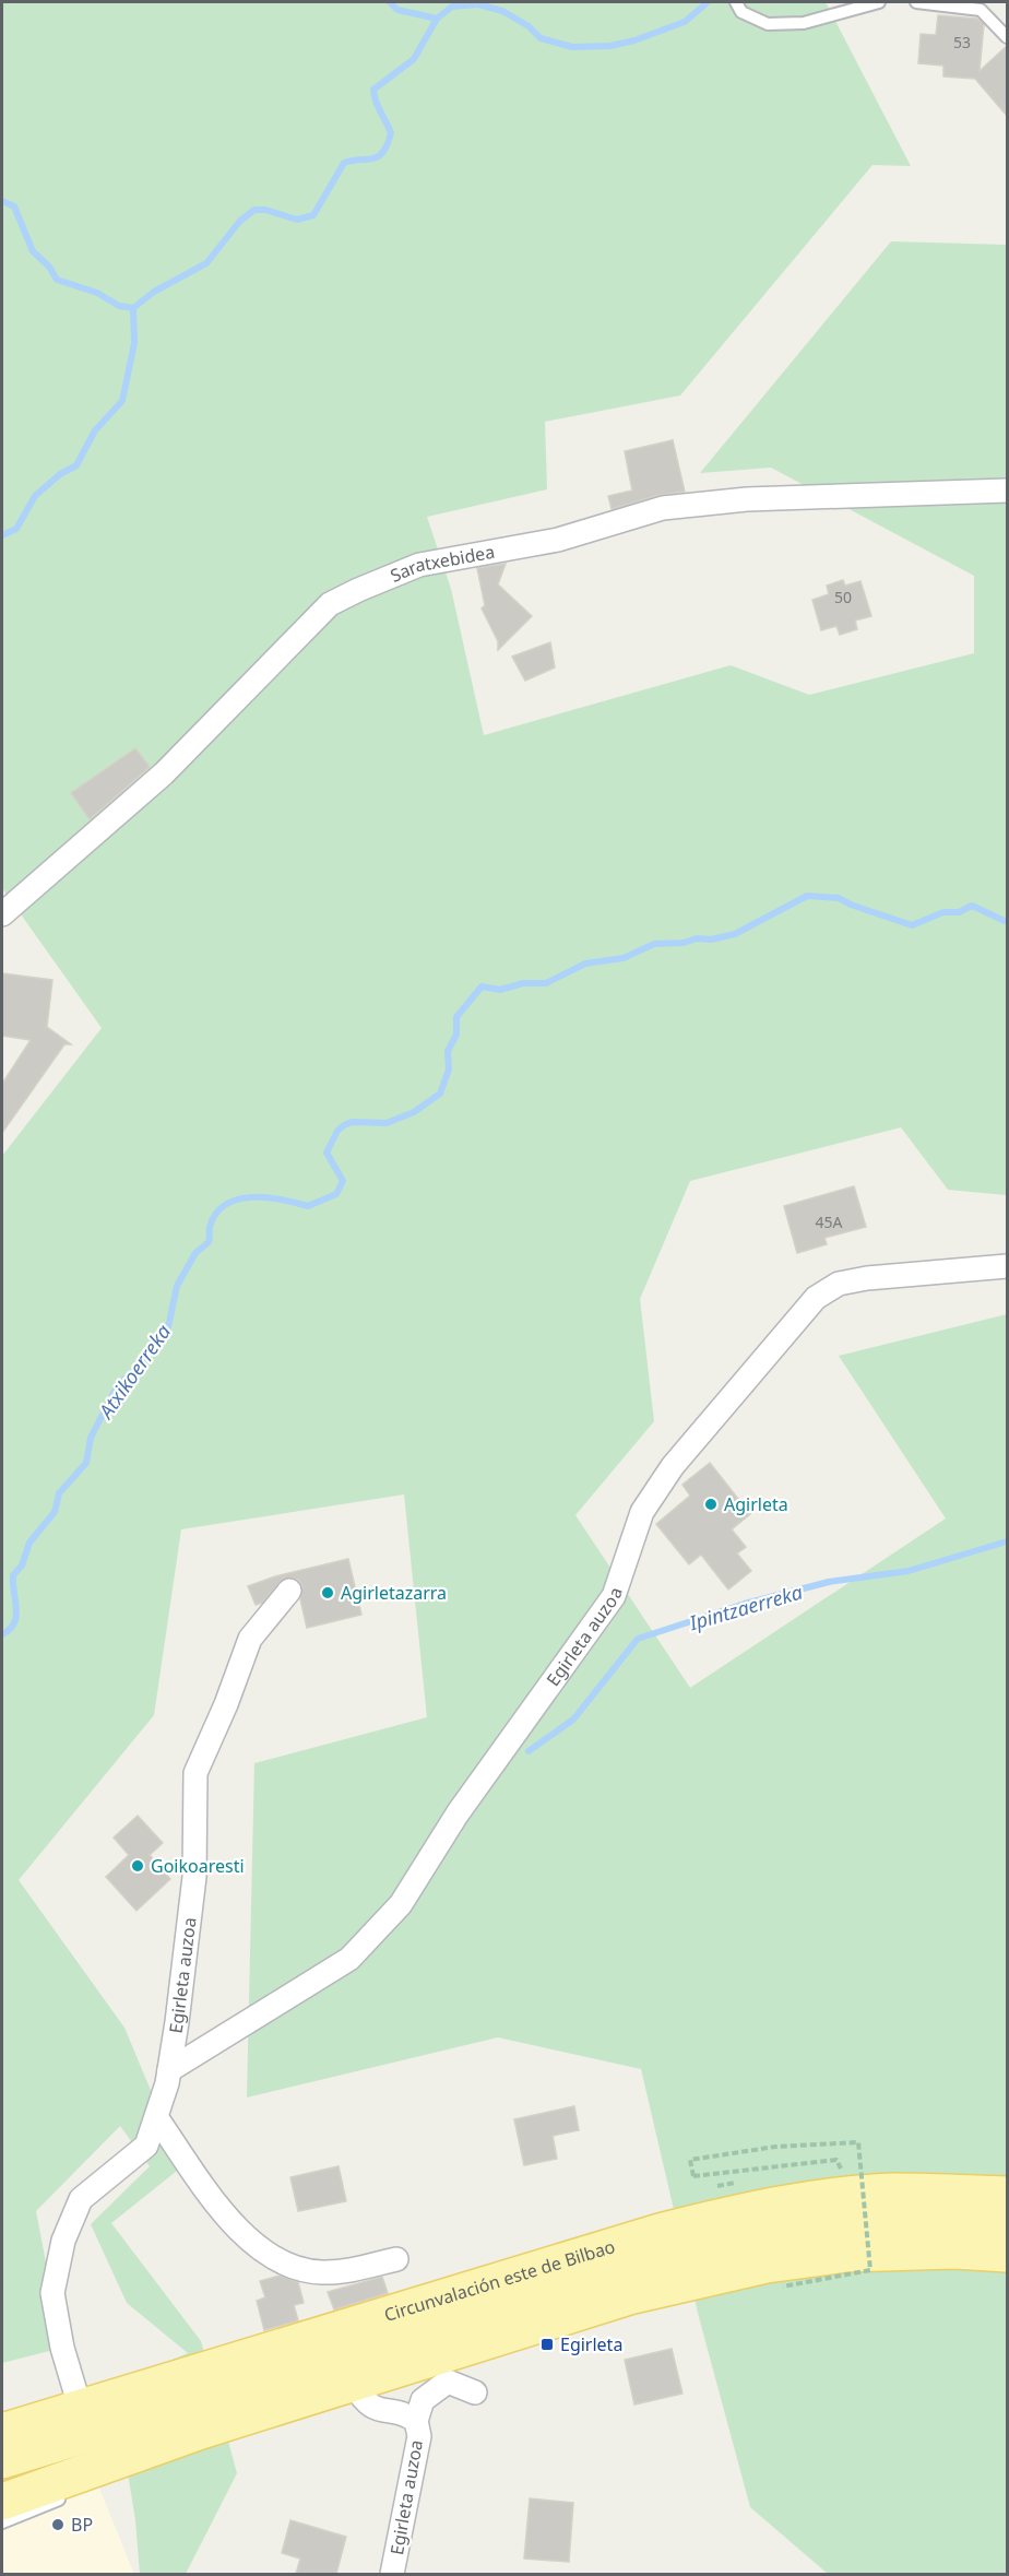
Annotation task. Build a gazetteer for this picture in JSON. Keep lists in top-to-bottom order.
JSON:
{
  "streets": {
    "main road": ["Circunvalación este de Bilbao"],
    "street": ["Saratxebidea", "Egirleta auzoa"]
  },
  "crossings": [
    ["Egirleta auzoa", "Circunvalación este de Bilbao"]
  ],
  "water": ["Atxikoerreka", "Ipintzaerreka"],
  "places": {
    "other": [
      "Agirleta",
      "Agirletazarra",
      "Goikoaresti",
      "BP"
    ],
    "transit": ["Egirleta"]
  },
  "house_numbers": ["53", "50", "45A"]
}
